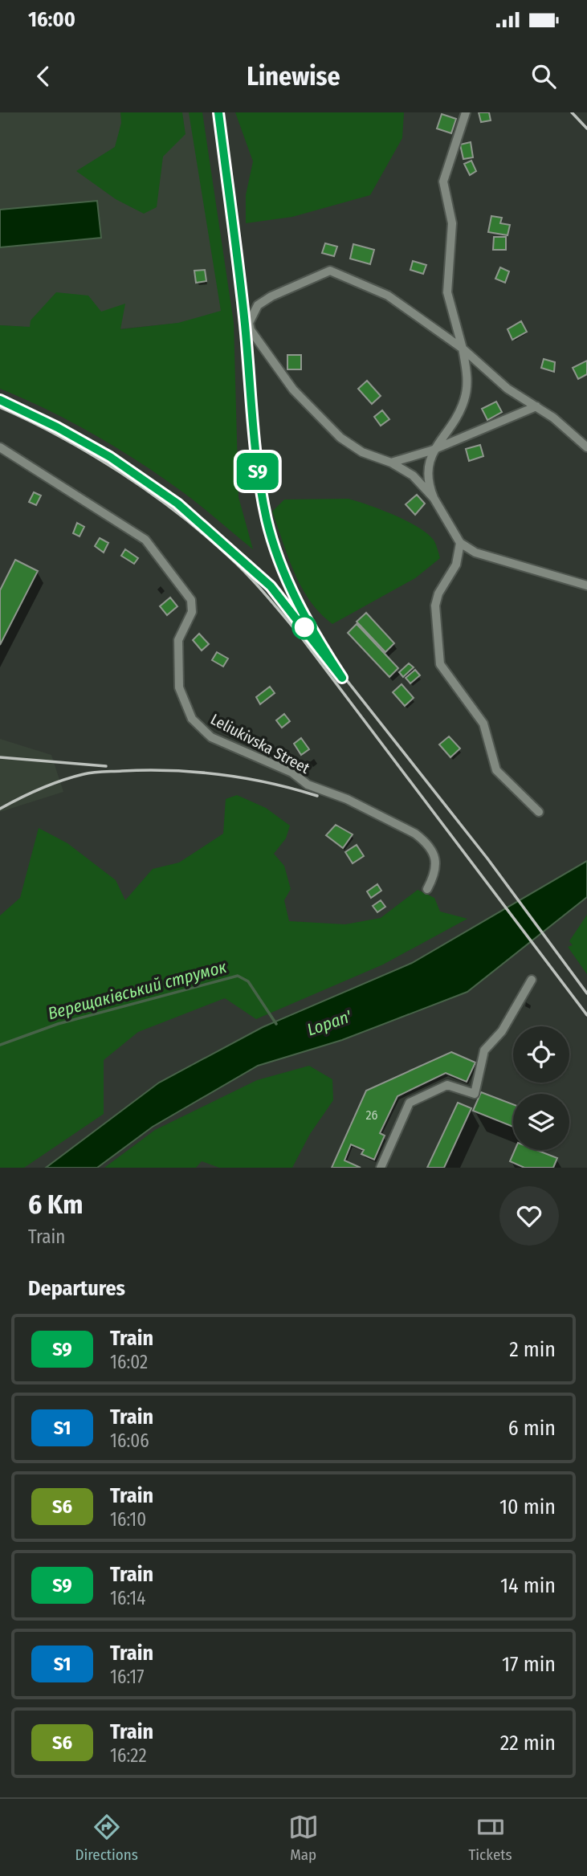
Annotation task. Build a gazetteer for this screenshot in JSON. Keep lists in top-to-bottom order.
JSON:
{
  "streets": {
    "street": ["Leliukivska Street"]
  },
  "water": ["Верещаківський струмок", "Lopan'"],
  "house_numbers": ["26"],
  "page": {
    "status": "16:00",
    "header": "Linewise",
    "on_map": "S9",
    "heading": [
      ["6 Km", "Train"],
      "Departures"
    ],
    "list": [
      {
        "mark": "S9",
        "name": "Train",
        "note": "16:02",
        "value": "2 min"
      },
      {
        "mark": "S1",
        "name": "Train",
        "note": "16:06",
        "value": "6 min"
      },
      {
        "mark": "S6",
        "name": "Train",
        "note": "16:10",
        "value": "10 min"
      },
      {
        "mark": "S9",
        "name": "Train",
        "note": "16:14",
        "value": "14 min"
      },
      {
        "mark": "S1",
        "name": "Train",
        "note": "16:17",
        "value": "17 min"
      },
      {
        "mark": "S6",
        "name": "Train",
        "note": "16:22",
        "value": "22 min"
      }
    ],
    "tabs": ["Directions", "Map", "Tickets"]
  }
}
